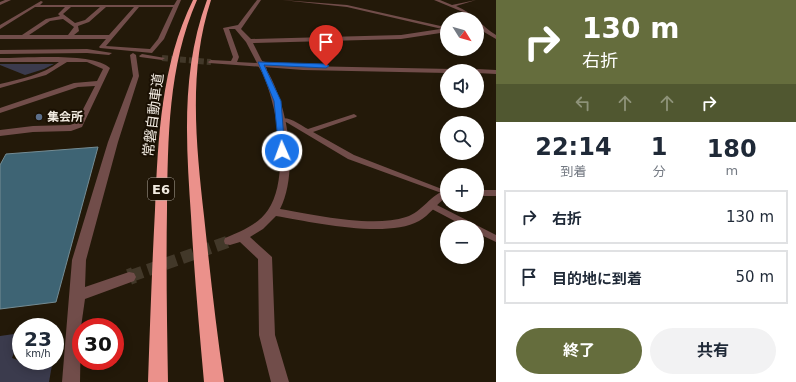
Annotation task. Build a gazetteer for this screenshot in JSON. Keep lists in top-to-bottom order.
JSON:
{
  "streets": {
    "highway": ["常磐自動車道", "E6"]
  },
  "places": ["集会所"],
  "north": "bottom right",
  "page": {
    "turn": ["130 m", "右折"],
    "map_buttons": ["+", "−"],
    "eta": [
      "22:14",
      "到着",
      "1",
      "分",
      "180",
      "m"
    ],
    "list": [
      {
        "name": "右折",
        "value": "130 m"
      },
      {
        "name": "目的地に到着",
        "value": "50 m"
      }
    ],
    "speed": "23 km/h",
    "limit": "30",
    "buttons": ["終了", "共有"]
  }
}
